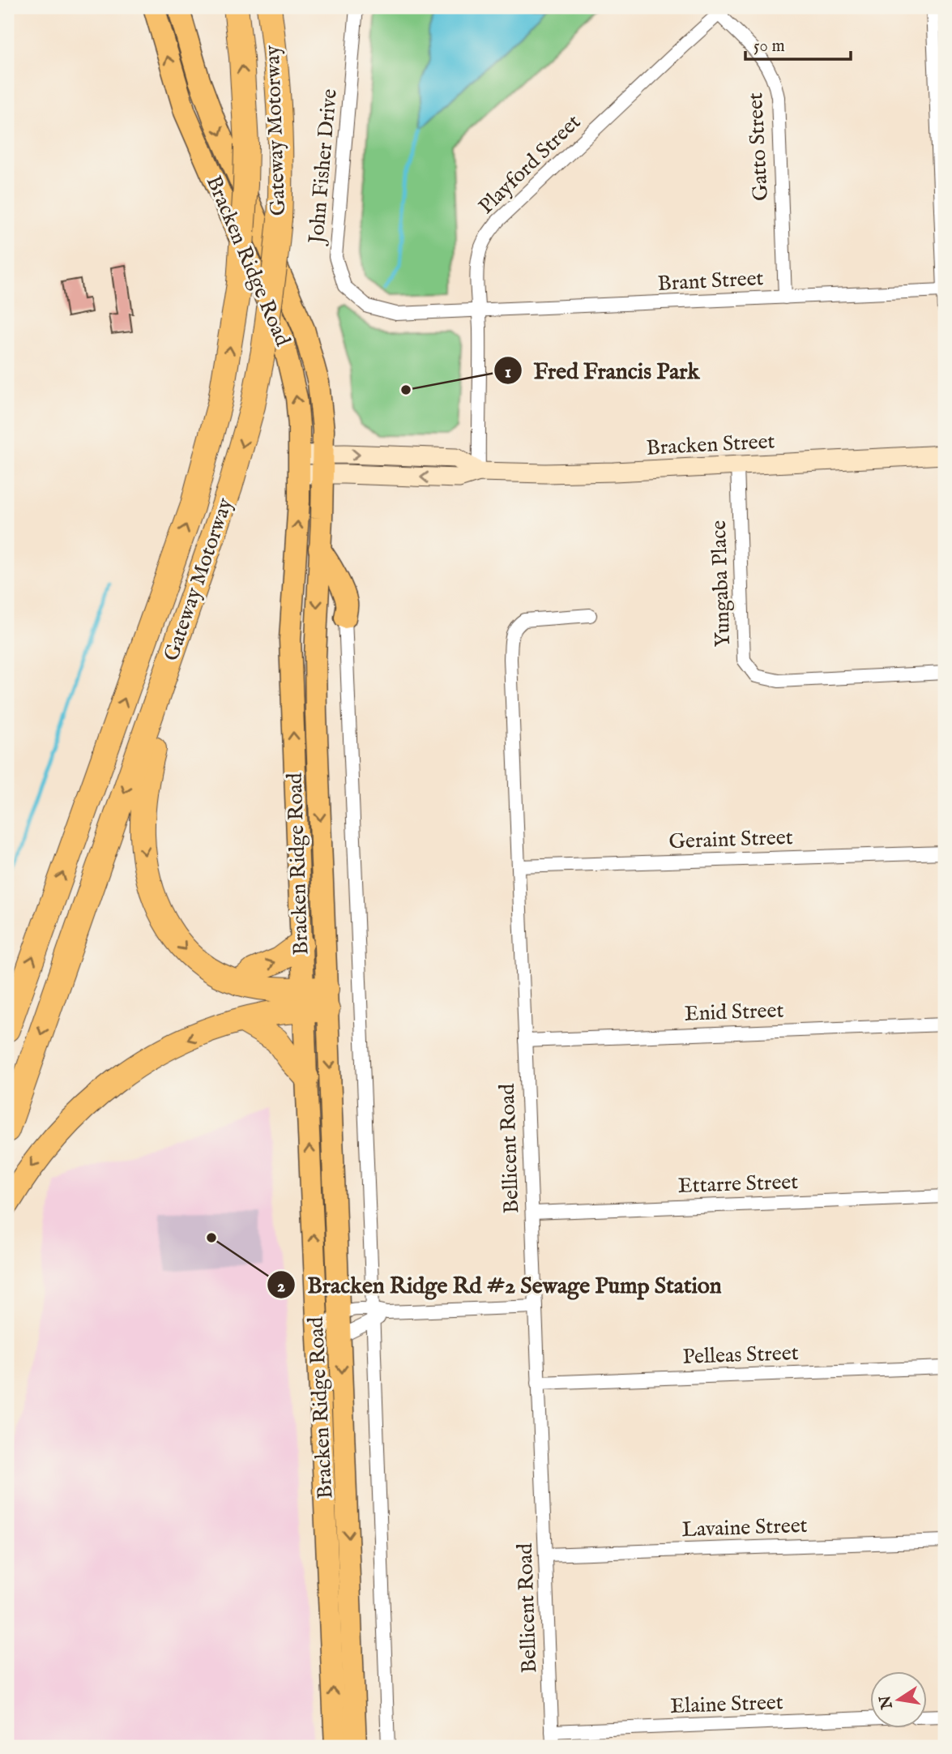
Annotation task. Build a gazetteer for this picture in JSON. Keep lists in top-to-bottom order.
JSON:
{
  "streets": {
    "highway": ["Gateway Motorway"],
    "main road": ["Bracken Ridge Road"],
    "street": [
      "Gatto Street",
      "Playford Street",
      "John Fisher Drive",
      "Brant Street",
      "Bracken Street",
      "Yungaba Place",
      "Geraint Street",
      "Enid Street",
      "Bellicent Road",
      "Ettarre Street",
      "Pelleas Street",
      "Lavaine Street",
      "Elaine Street"
    ]
  },
  "crossings": [
    ["Gatto Street", "Playford Street"],
    ["Gatto Street", "Brant Street"],
    ["Playford Street", "John Fisher Drive"],
    ["Playford Street", "Brant Street"],
    ["Playford Street", "Bracken Street"],
    ["John Fisher Drive", "Brant Street"],
    ["Bracken Ridge Road", "Bracken Street"],
    ["Bracken Street", "Yungaba Place"],
    ["Geraint Street", "Bellicent Road"],
    ["Enid Street", "Bellicent Road"],
    ["Bellicent Road", "Ettarre Street"],
    ["Bellicent Road", "Pelleas Street"],
    ["Bellicent Road", "Lavaine Street"],
    ["Bellicent Road", "Elaine Street"]
  ],
  "places": ["Fred Francis Park", "Bracken Ridge Rd #2 Sewage Pump Station"],
  "scale_bar": "50 m",
  "north": "left"
}
